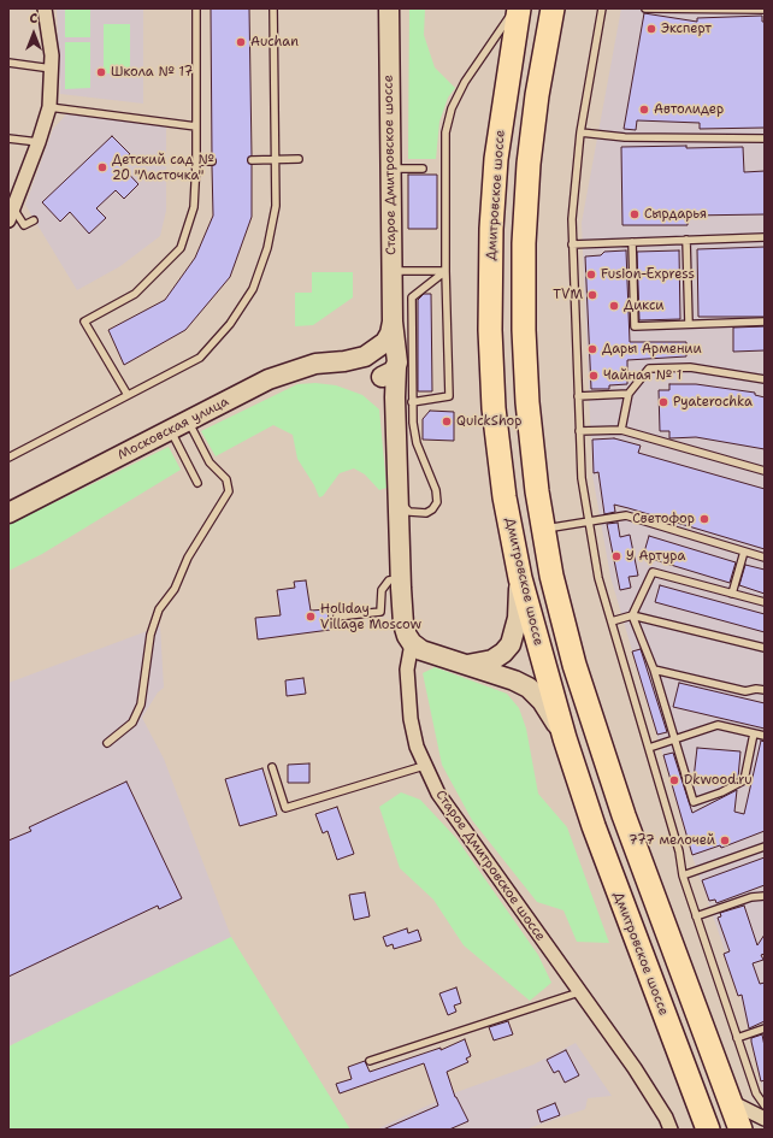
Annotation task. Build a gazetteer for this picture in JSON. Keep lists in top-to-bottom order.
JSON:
{
  "streets": {
    "highway": ["Дмитровское шоссе"],
    "main road": ["Старое Дмитровское шоссе", "Московская улица"]
  },
  "crossings": [
    ["Старое Дмитровское шоссе", "Московская улица"]
  ],
  "places": [
    "Эксперт",
    "Auchan",
    "Школа № 17",
    "Автолидер",
    "Детский сад № 20 \"Ласточка\"",
    "Сырдарья",
    "Fusion-Express",
    "TVM",
    "Дикси",
    "Дары Армении",
    "Чайная № 1",
    "Pyaterochka",
    "QuickShop",
    "Светофор",
    "У Артура",
    "Holiday Village Moscow",
    "Dkwood.ru",
    "777 мелочей"
  ],
  "north": "top"
}
